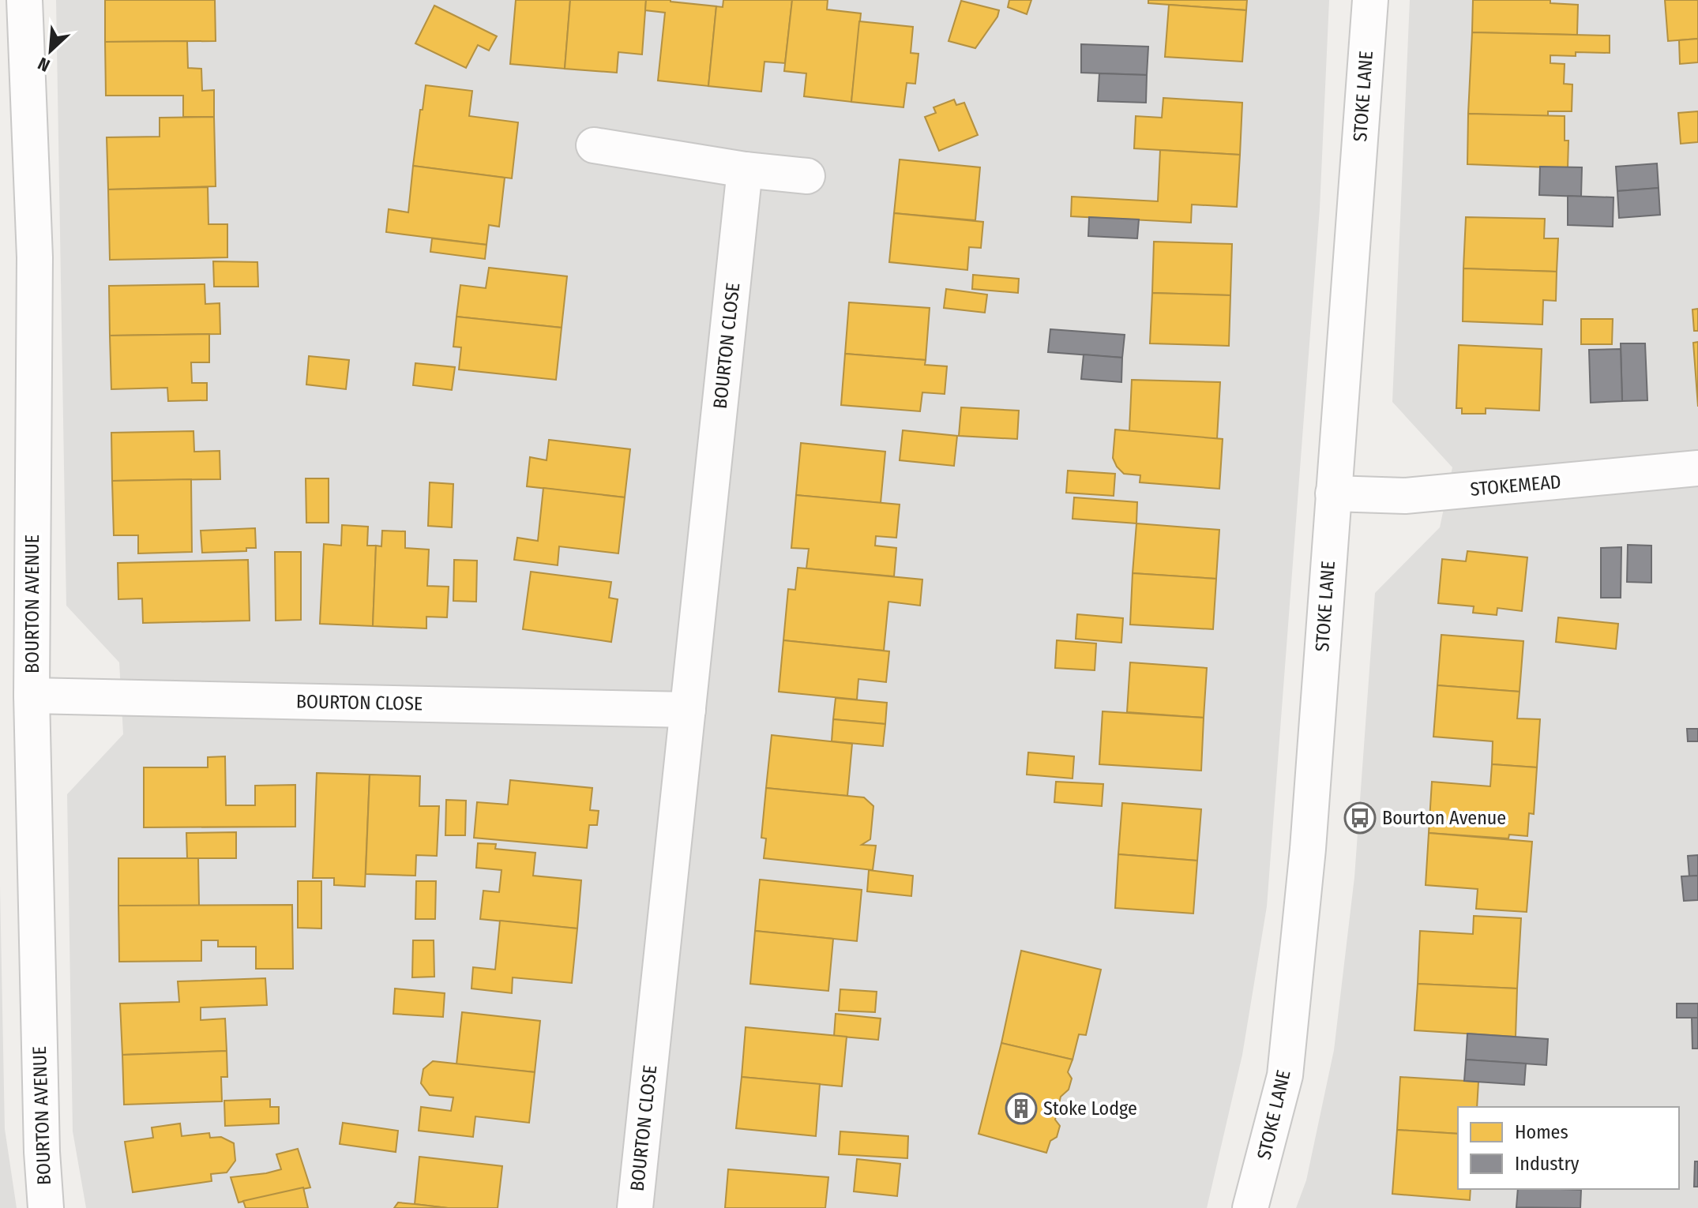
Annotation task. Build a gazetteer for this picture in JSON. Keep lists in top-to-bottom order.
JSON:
{
  "streets": {
    "street": [
      "STOKE LANE",
      "BOURTON CLOSE",
      "STOKEMEAD",
      "BOURTON AVENUE"
    ]
  },
  "crossings": [
    ["STOKE LANE", "STOKEMEAD"],
    ["BOURTON CLOSE", "BOURTON AVENUE"]
  ],
  "places": {
    "bus stop": ["Bourton Avenue"],
    "building": ["Stoke Lodge"]
  },
  "legend": ["Homes", "Industry"],
  "north": "bottom left"
}
